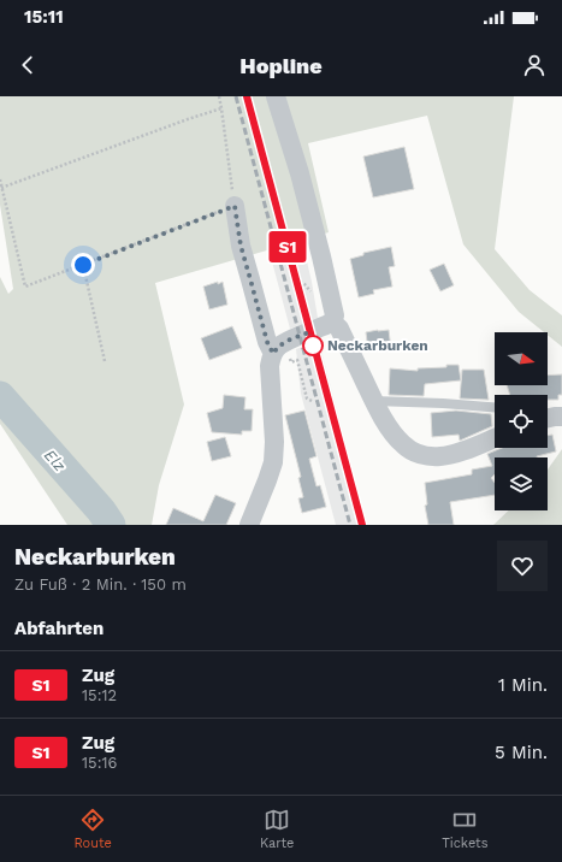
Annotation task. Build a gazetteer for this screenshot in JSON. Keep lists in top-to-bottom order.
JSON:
{
  "water": ["Elz"],
  "places": ["Neckarburken"],
  "north": "right",
  "page": {
    "status": "15:11",
    "header": "Hopline",
    "on_map": "S1",
    "heading": [
      ["Neckarburken", "Zu Fuß · 2 Min. · 150 m"],
      "Abfahrten"
    ],
    "list": [
      {
        "mark": "S1",
        "name": "Zug",
        "note": "15:12",
        "value": "1 Min."
      },
      {
        "mark": "S1",
        "name": "Zug",
        "note": "15:16",
        "value": "5 Min."
      }
    ],
    "tabs": ["Route", "Karte", "Tickets"]
  }
}
